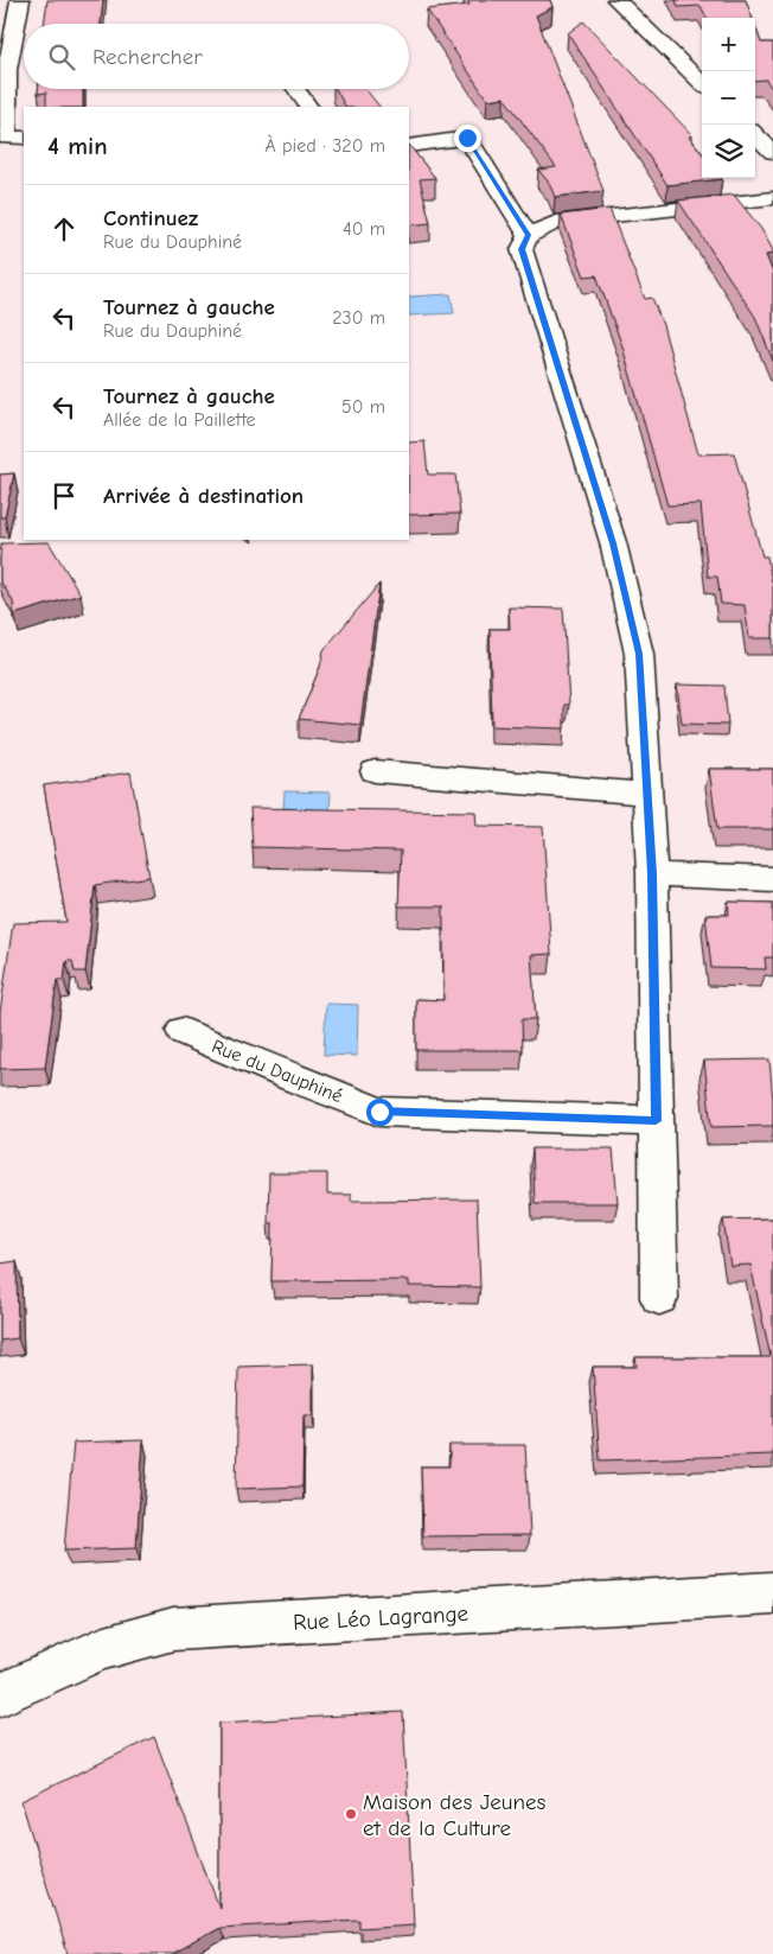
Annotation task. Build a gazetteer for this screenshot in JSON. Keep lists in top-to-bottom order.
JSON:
{
  "streets": {
    "street": ["Rue du Dauphiné", "Rue Léo Lagrange"]
  },
  "places": ["Maison des Jeunes et de la Culture"],
  "page": {
    "map_buttons": ["+", "−"],
    "search": "Rechercher",
    "heading": ["4 min", "À pied · 320 m"],
    "list": [
      ["Continuez", "Rue du Dauphiné", "40 m"],
      ["Tournez à gauche", "Rue du Dauphiné", "230 m"],
      ["Tournez à gauche", "Allée de la Paillette", "50 m"],
      "Arrivée à destination"
    ]
  }
}
